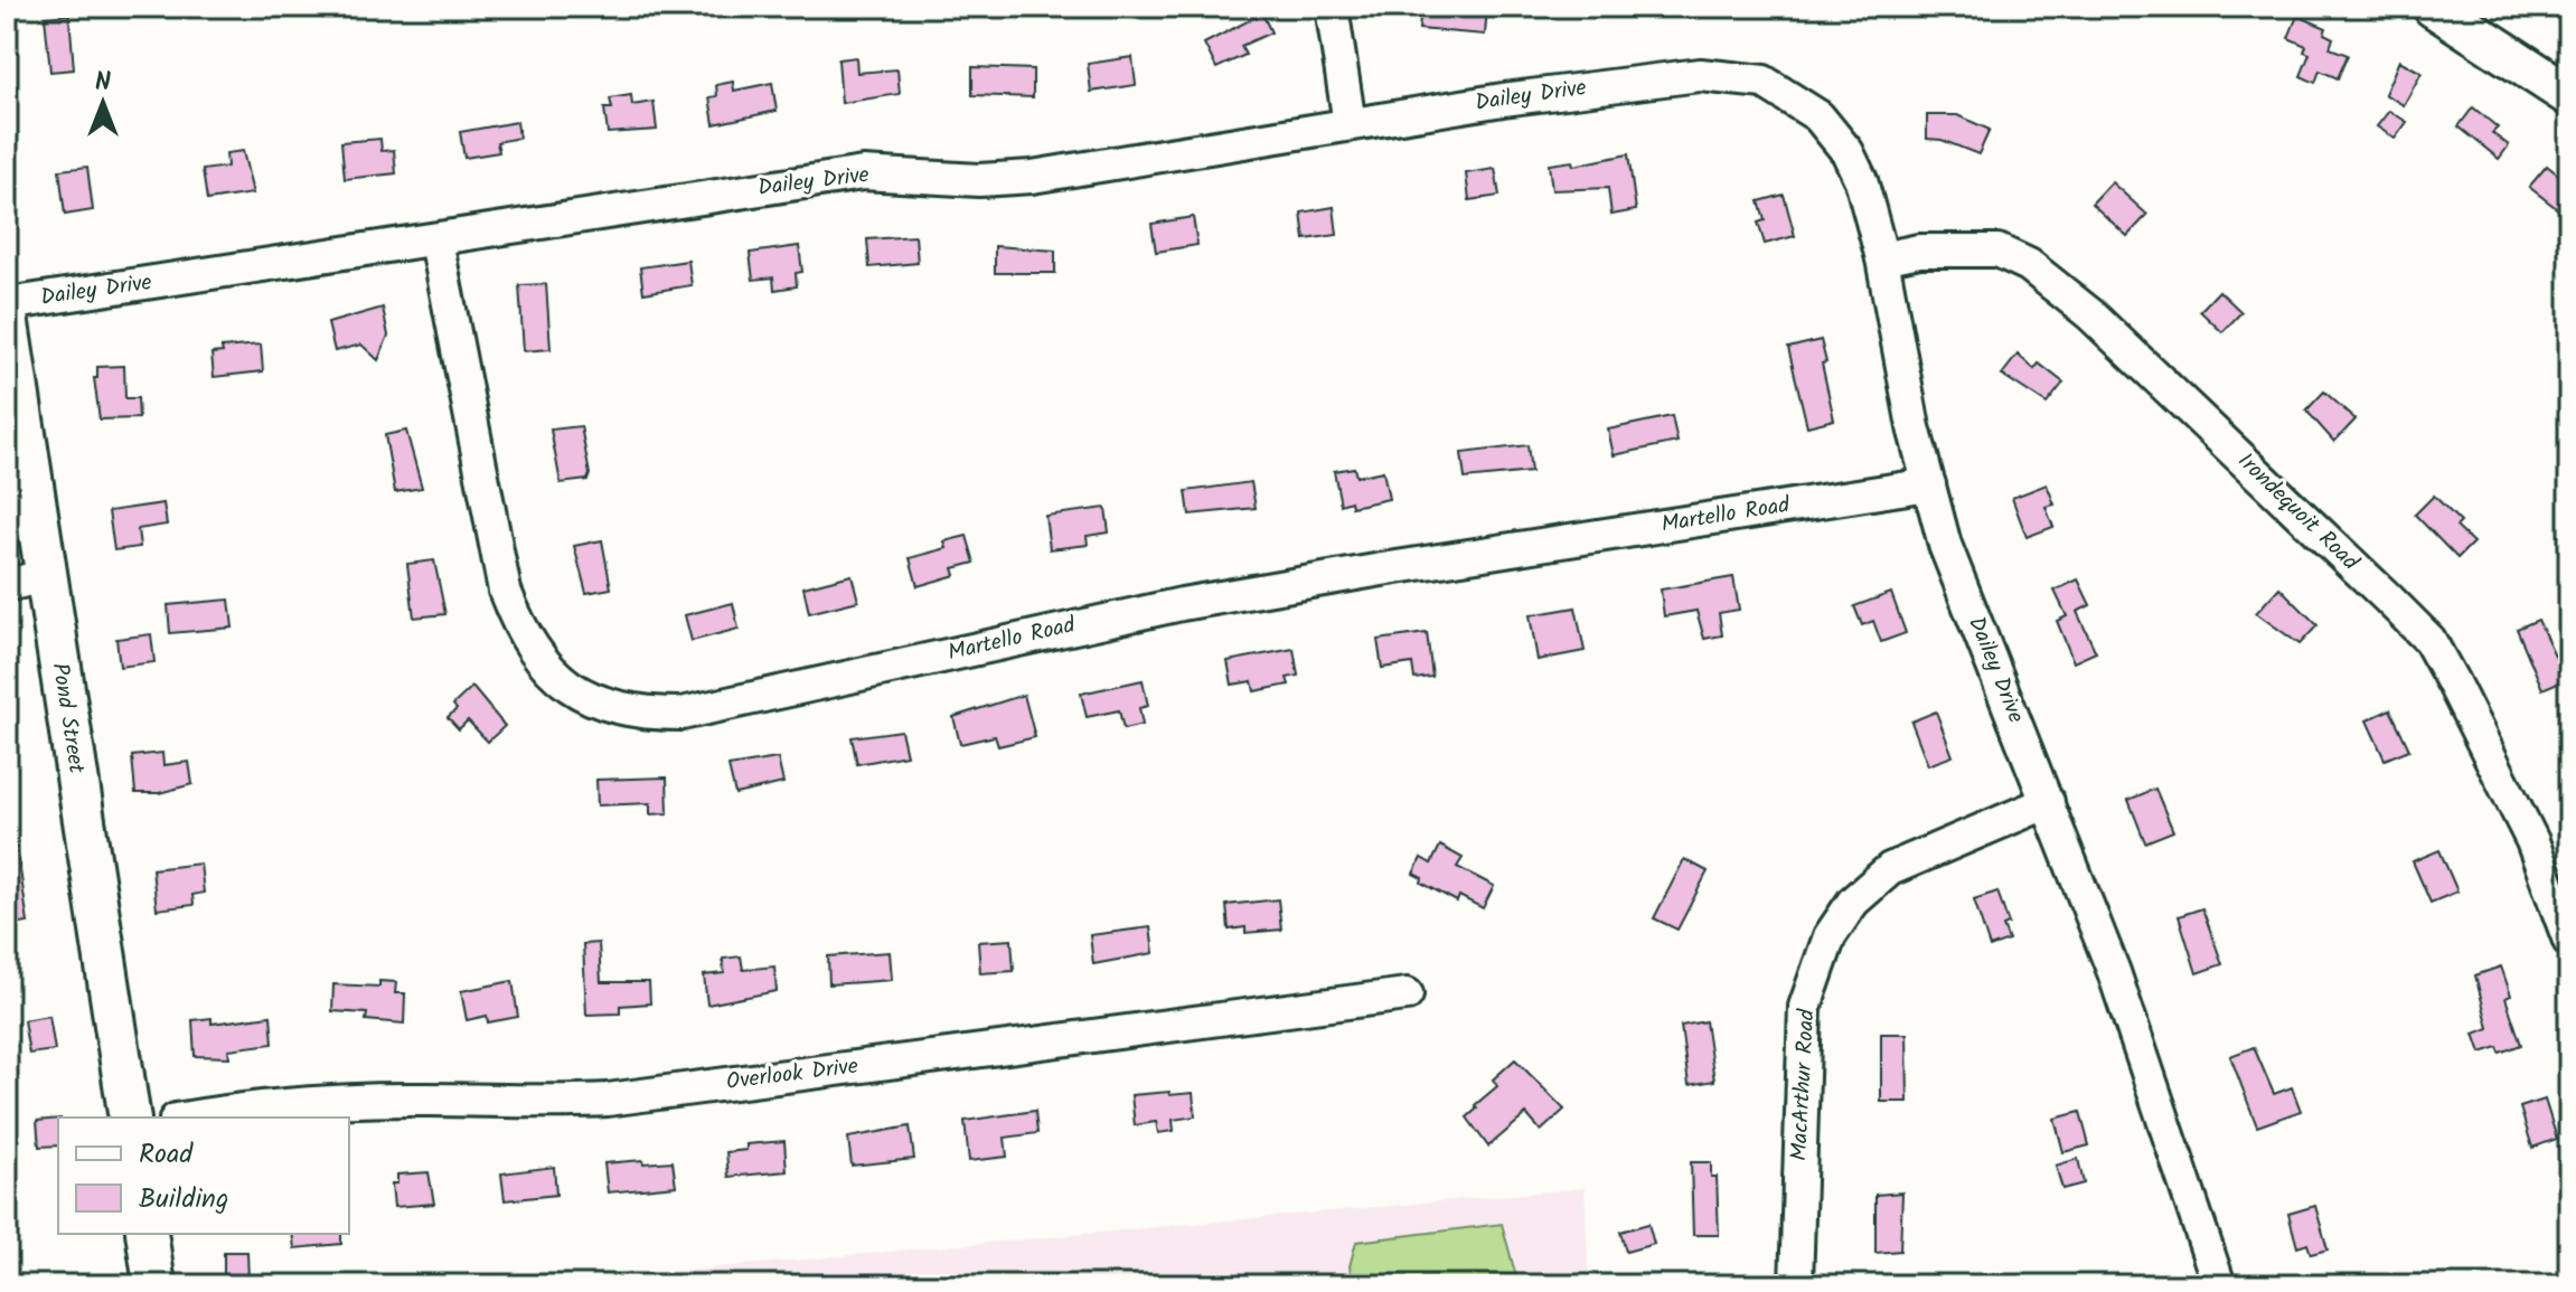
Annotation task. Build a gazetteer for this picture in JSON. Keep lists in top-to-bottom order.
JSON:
{
  "streets": {
    "main road": ["Pond Street"],
    "street": [
      "Dailey Drive",
      "Irondequoit Road",
      "Martello Road",
      "Overlook Drive",
      "MacArthur Road"
    ]
  },
  "crossings": [
    ["Dailey Drive", "Irondequoit Road"],
    ["Dailey Drive", "Martello Road"],
    ["Dailey Drive", "MacArthur Road"]
  ],
  "legend": ["Road", "Building"],
  "north": "top"
}
